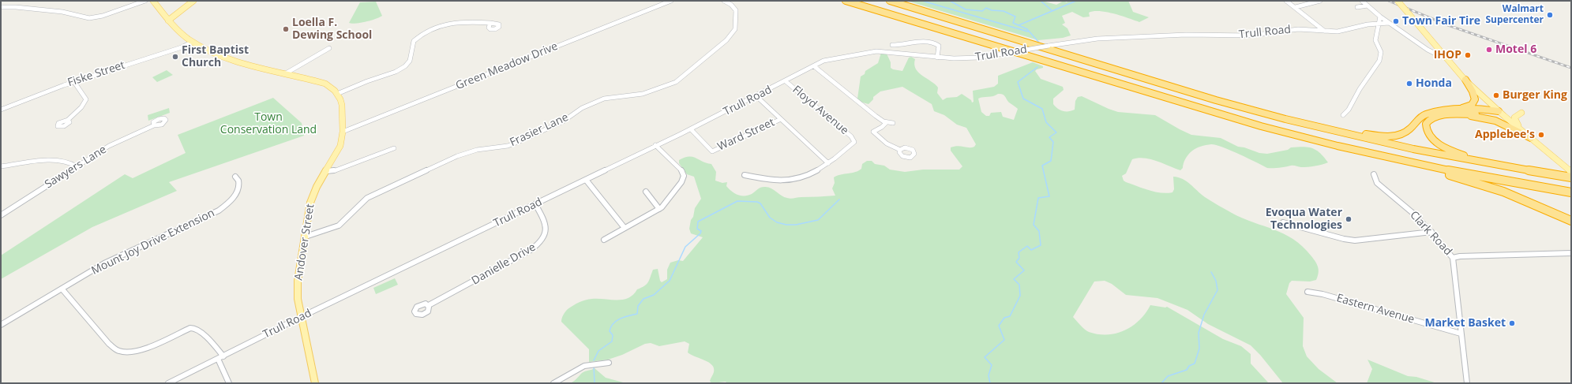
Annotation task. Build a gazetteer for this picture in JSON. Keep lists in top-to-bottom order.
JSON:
{
  "streets": {
    "main road": ["Andover Street"],
    "street": [
      "Trull Road",
      "Green Meadow Drive",
      "Fiske Street",
      "Floyd Avenue",
      "Frasier Lane",
      "Ward Street",
      "Sawyers Lane",
      "Clark Road",
      "Mount Joy Drive Extension",
      "Danielle Drive",
      "Eastern Avenue"
    ]
  },
  "crossings": [
    ["Trull Road", "Floyd Avenue"],
    ["Trull Road", "Ward Street"],
    ["Trull Road", "Andover Street"],
    ["Trull Road", "Danielle Drive"],
    ["Green Meadow Drive", "Andover Street"],
    ["Frasier Lane", "Andover Street"],
    ["Clark Road", "Eastern Avenue"]
  ],
  "parks": ["Town Conservation Land"],
  "places": [
    "Walmart Supercenter",
    "Town Fair Tire",
    "Loella F. Dewing School",
    "Motel 6",
    "IHOP",
    "First Baptist Church",
    "Honda",
    "Burger King",
    "Applebee's",
    "Evoqua Water Technologies",
    "Market Basket"
  ]
}
